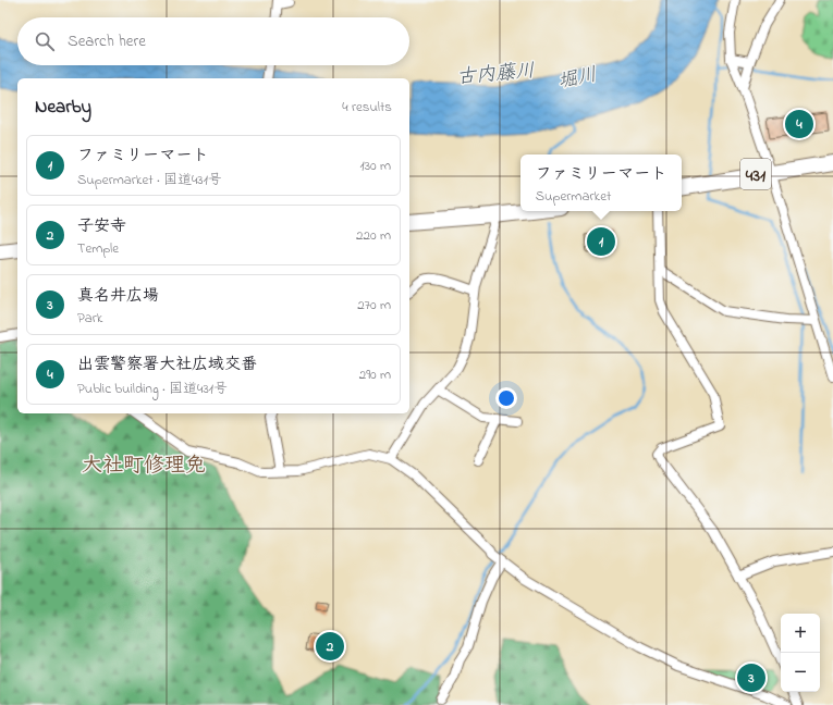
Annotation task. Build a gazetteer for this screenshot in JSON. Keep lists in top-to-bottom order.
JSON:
{
  "streets": {
    "highway": ["431"]
  },
  "districts": ["大社町修理免"],
  "water": ["古内藤川", "堀川"],
  "page": {
    "search": "Search here",
    "heading": ["Nearby", "4 results"],
    "pins": [
      "4",
      "1",
      "2",
      "3"
    ],
    "list": [
      {
        "mark": "1",
        "name": "ファミリーマート",
        "note": "Supermarket · 国道431号",
        "value": "130 m"
      },
      {
        "mark": "2",
        "name": "子安寺",
        "note": "Temple",
        "value": "220 m"
      },
      {
        "mark": "3",
        "name": "真名井広場",
        "note": "Park",
        "value": "270 m"
      },
      {
        "mark": "4",
        "name": "出雲警察署大社広域交番",
        "note": "Public building · 国道431号",
        "value": "290 m"
      }
    ],
    "popup": ["ファミリーマート", "Supermarket"],
    "map_buttons": ["+", "−"]
  }
}
